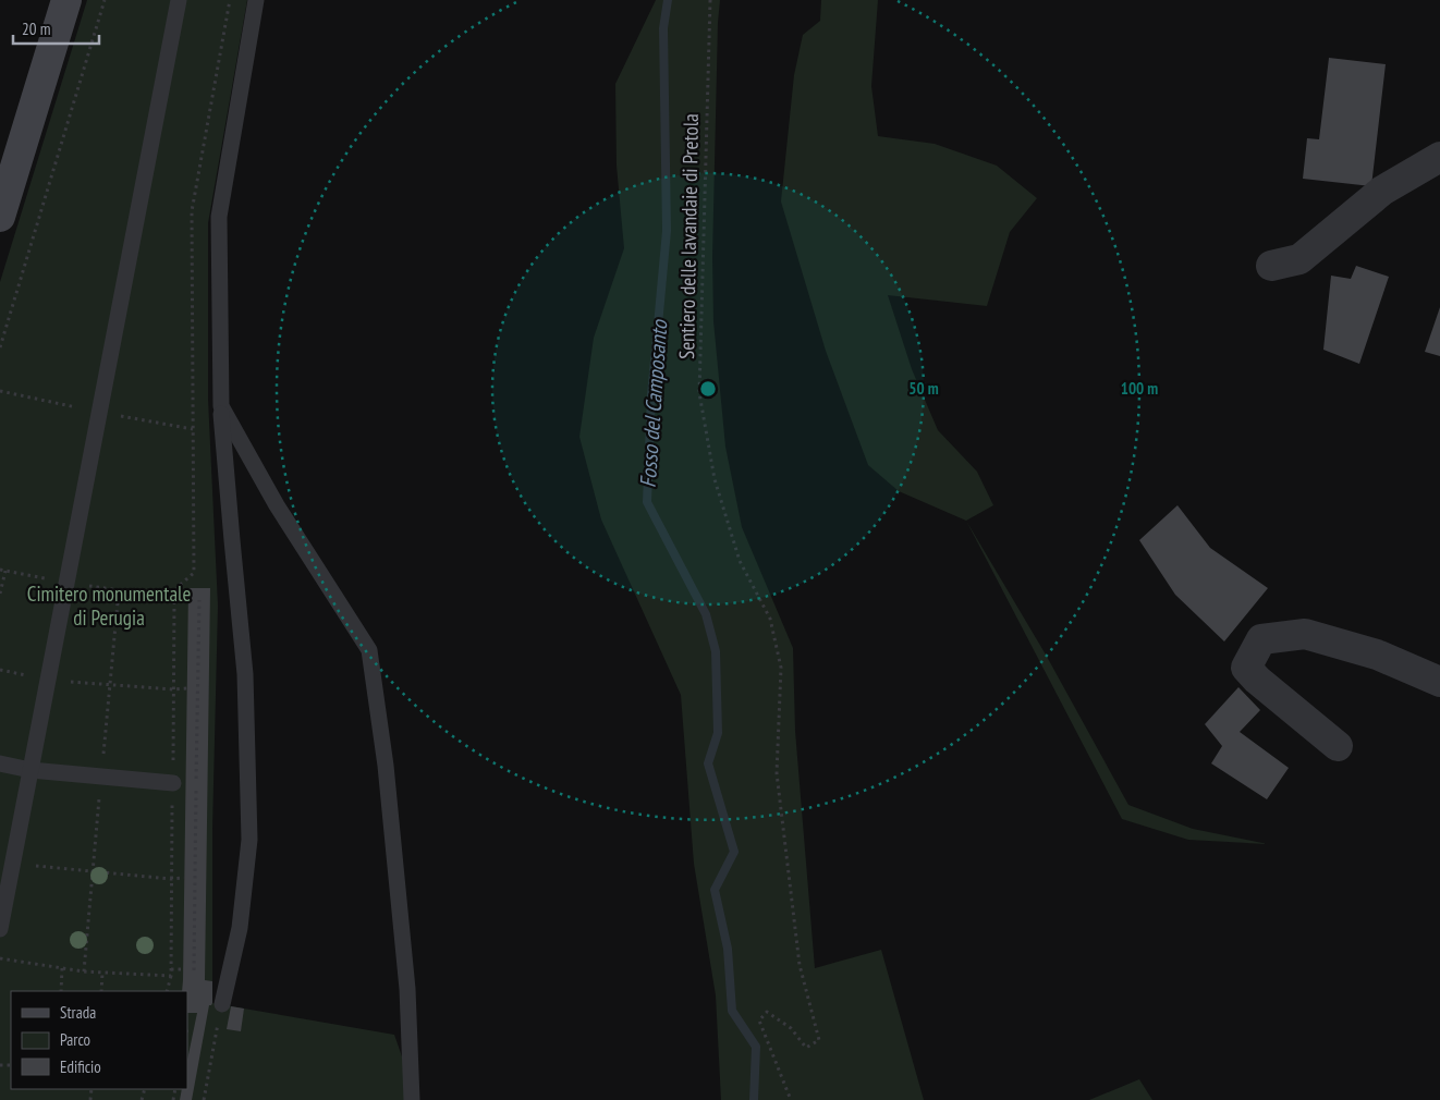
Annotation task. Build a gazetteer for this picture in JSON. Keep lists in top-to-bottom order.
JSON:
{
  "streets": {
    "path": ["Sentiero delle lavandaie di Pretola"]
  },
  "water": ["Fosso del Camposanto"],
  "parks": ["Cimitero monumentale di Perugia"],
  "legend": ["Strada", "Parco", "Edificio"],
  "scale_bar": "20 m",
  "rings": ["50 m", "100 m"]
}
